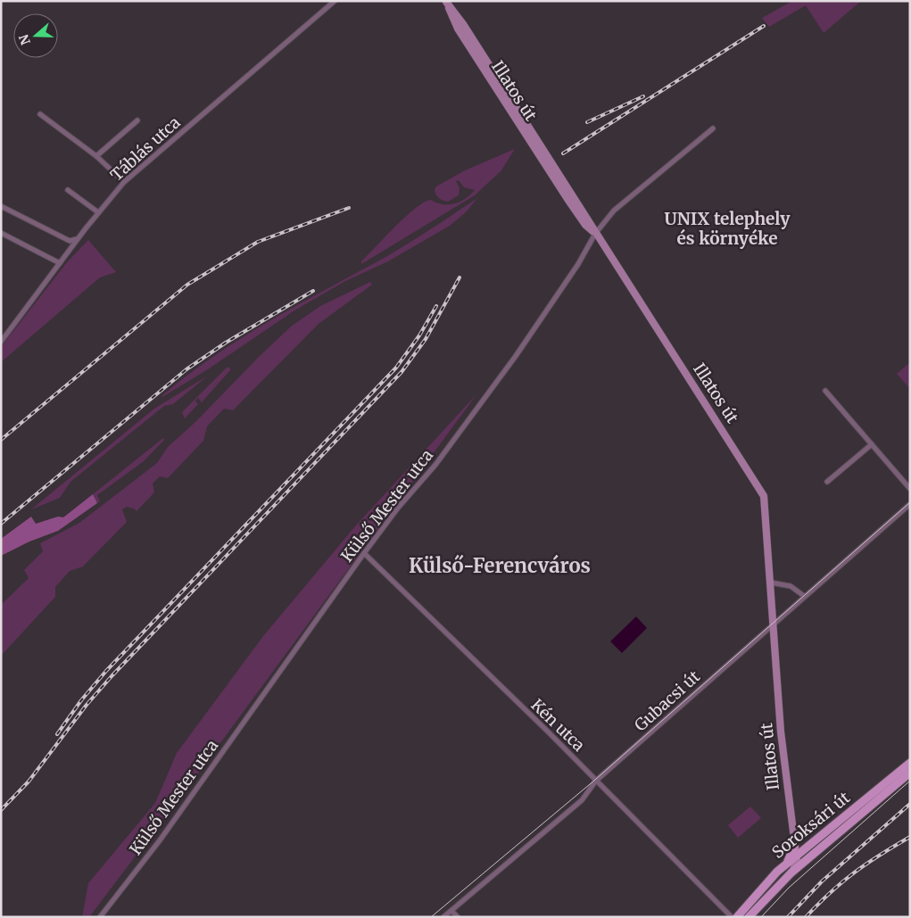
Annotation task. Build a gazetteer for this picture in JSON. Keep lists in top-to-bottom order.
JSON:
{
  "streets": {
    "main road": ["Soroksári út"],
    "street": [
      "Illatos út",
      "Táblás utca",
      "Külső Mester utca",
      "Gubacsi út",
      "Kén utca"
    ]
  },
  "crossings": [
    ["Illatos út", "Külső Mester utca"],
    ["Illatos út", "Gubacsi út"],
    ["Illatos út", "Soroksári út"],
    ["Külső Mester utca", "Kén utca"],
    ["Gubacsi út", "Kén utca"]
  ],
  "districts": ["UNIX telephely és környéke", "Külső-Ferencváros"],
  "north": "left"
}
